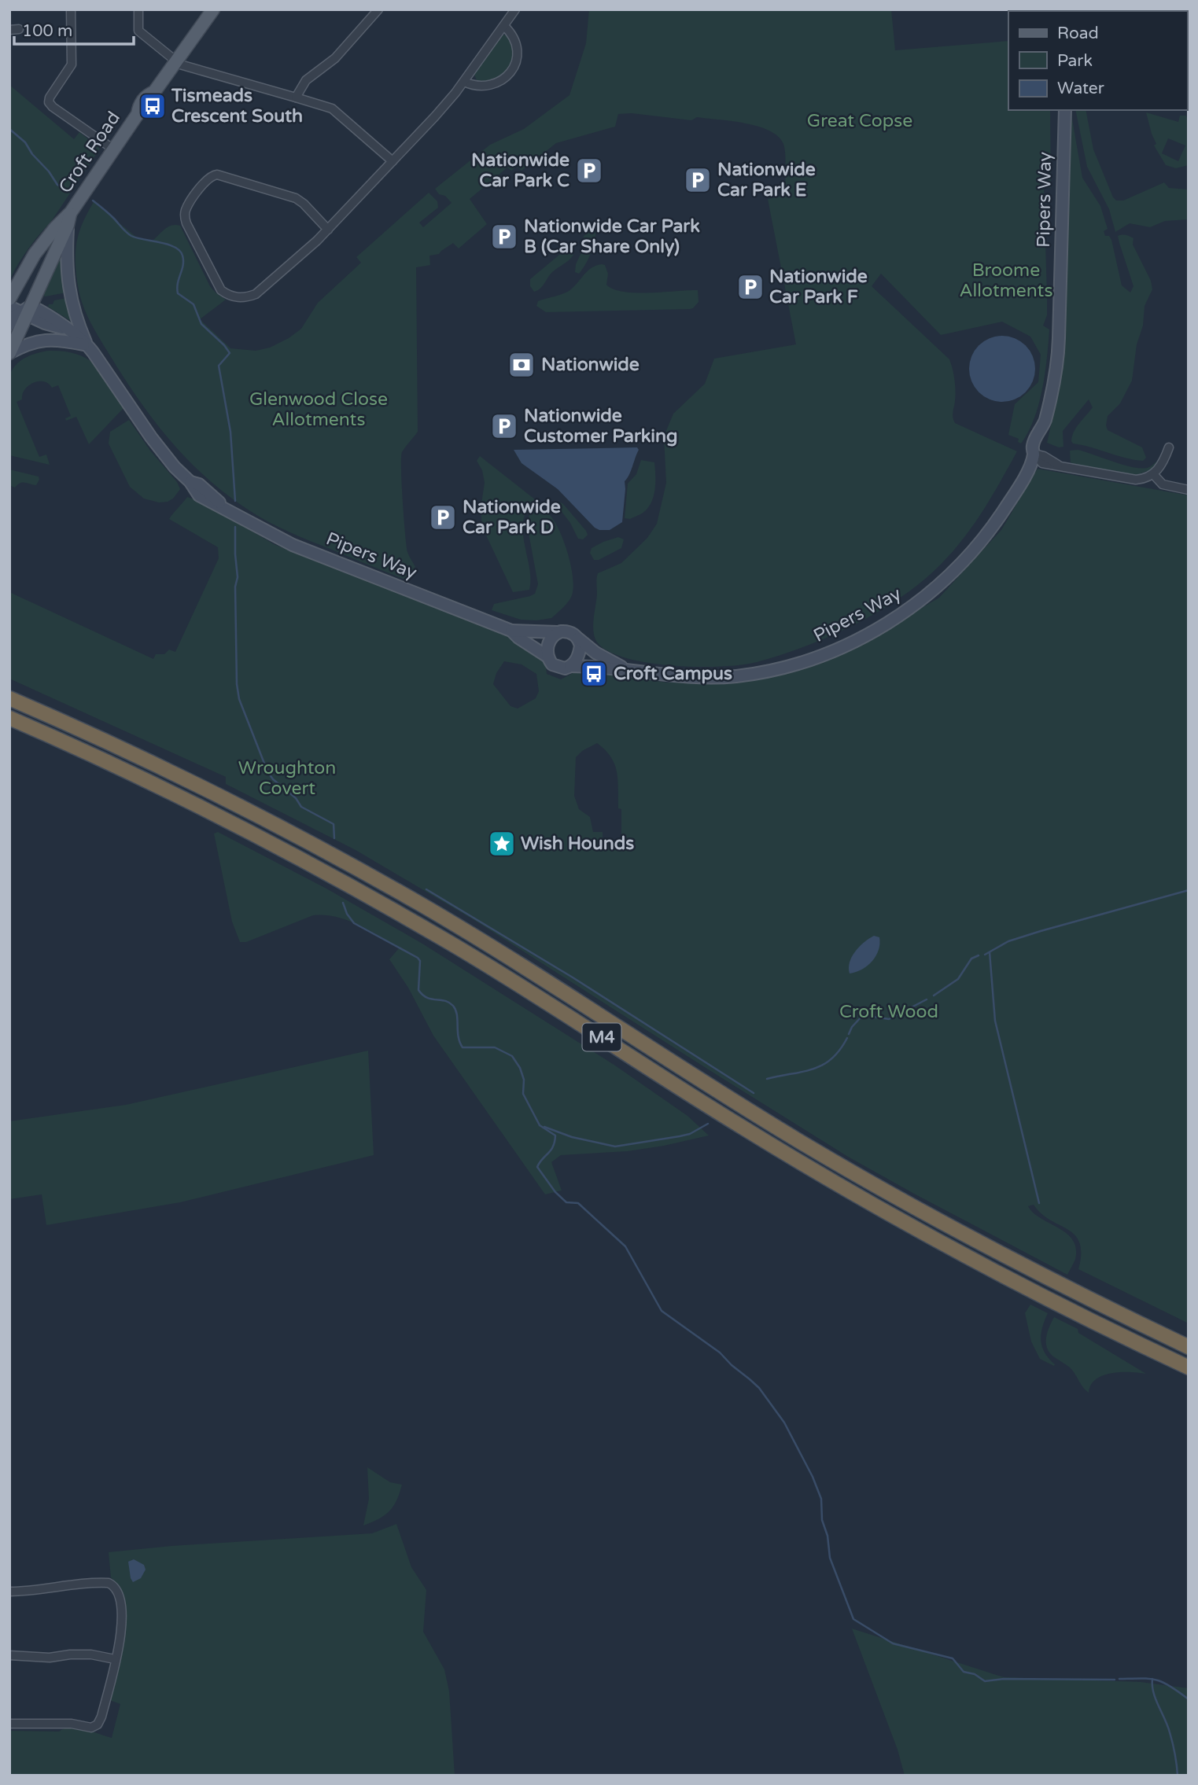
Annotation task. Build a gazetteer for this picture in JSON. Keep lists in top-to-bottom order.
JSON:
{
  "streets": {
    "highway": ["M4"],
    "main road": ["Croft Road", "Pipers Way"]
  },
  "crossings": [
    ["Croft Road", "Pipers Way"]
  ],
  "parks": [
    "Great Copse",
    "Broome Allotments",
    "Glenwood Close Allotments",
    "Wroughton Covert",
    "Croft Wood"
  ],
  "places": {
    "bus stop": ["Tismeads Crescent South", "Croft Campus"],
    "parking": [
      "Nationwide Car Park C",
      "Nationwide Car Park E",
      "Nationwide Car Park B (Car Share Only)",
      "Nationwide Car Park F",
      "Nationwide Customer Parking",
      "Nationwide Car Park D"
    ],
    "bank": ["Nationwide"],
    "place": ["Wish Hounds"]
  },
  "legend": ["Road", "Park", "Water"],
  "scale_bar": "100 m"
}
